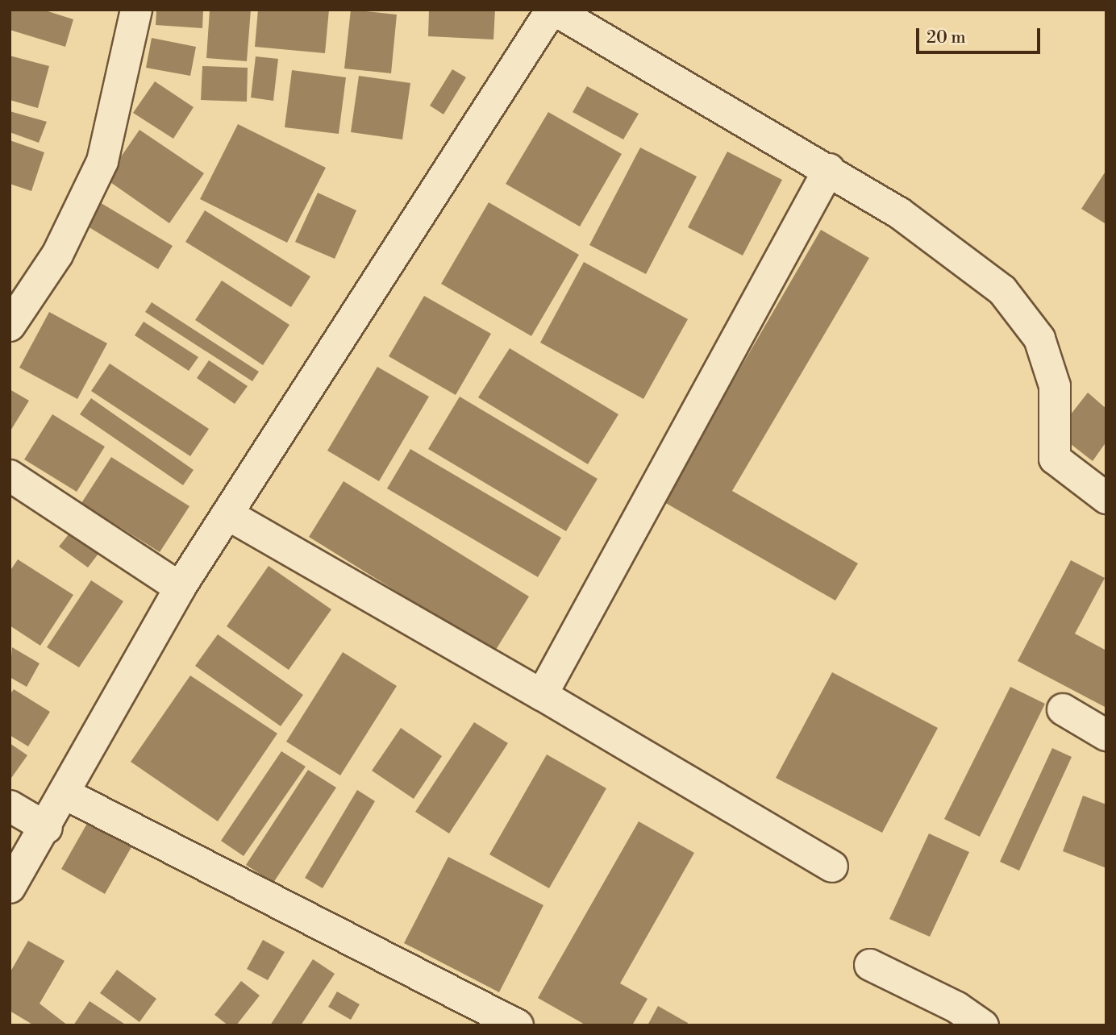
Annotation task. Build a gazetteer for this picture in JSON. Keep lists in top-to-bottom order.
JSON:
{
  "scale_bar": "20 m"
}
